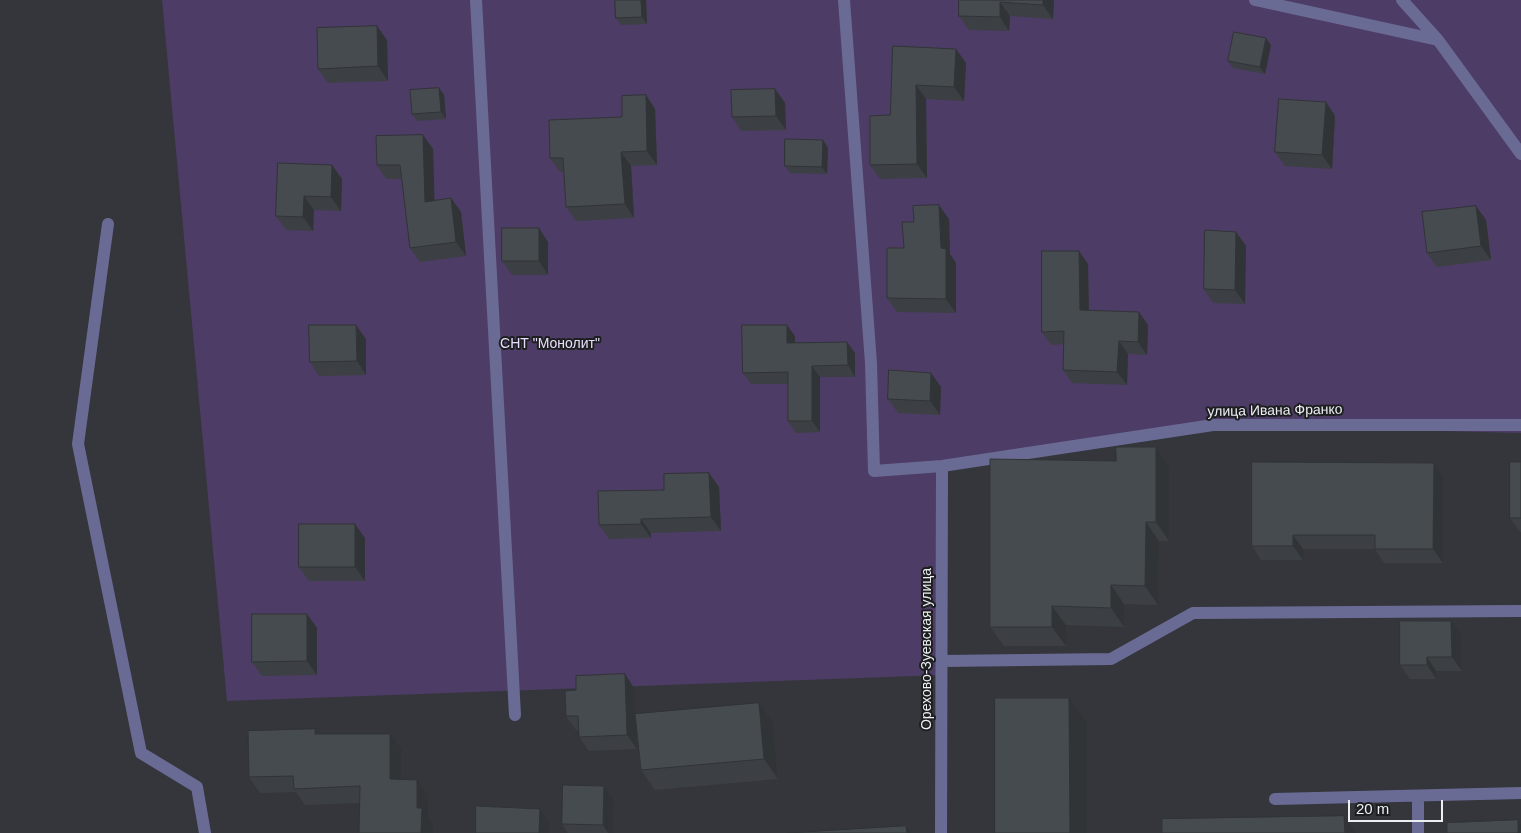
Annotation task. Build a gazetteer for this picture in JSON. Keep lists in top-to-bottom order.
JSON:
{
  "streets": {
    "street": ["улица Ивана Франко", "Орехово-Зуевская улица"]
  },
  "crossings": [
    ["улица Ивана Франко", "Орехово-Зуевская улица"]
  ],
  "parks": ["СНТ \"Монолит\""],
  "scale_bar": "20 m"
}
